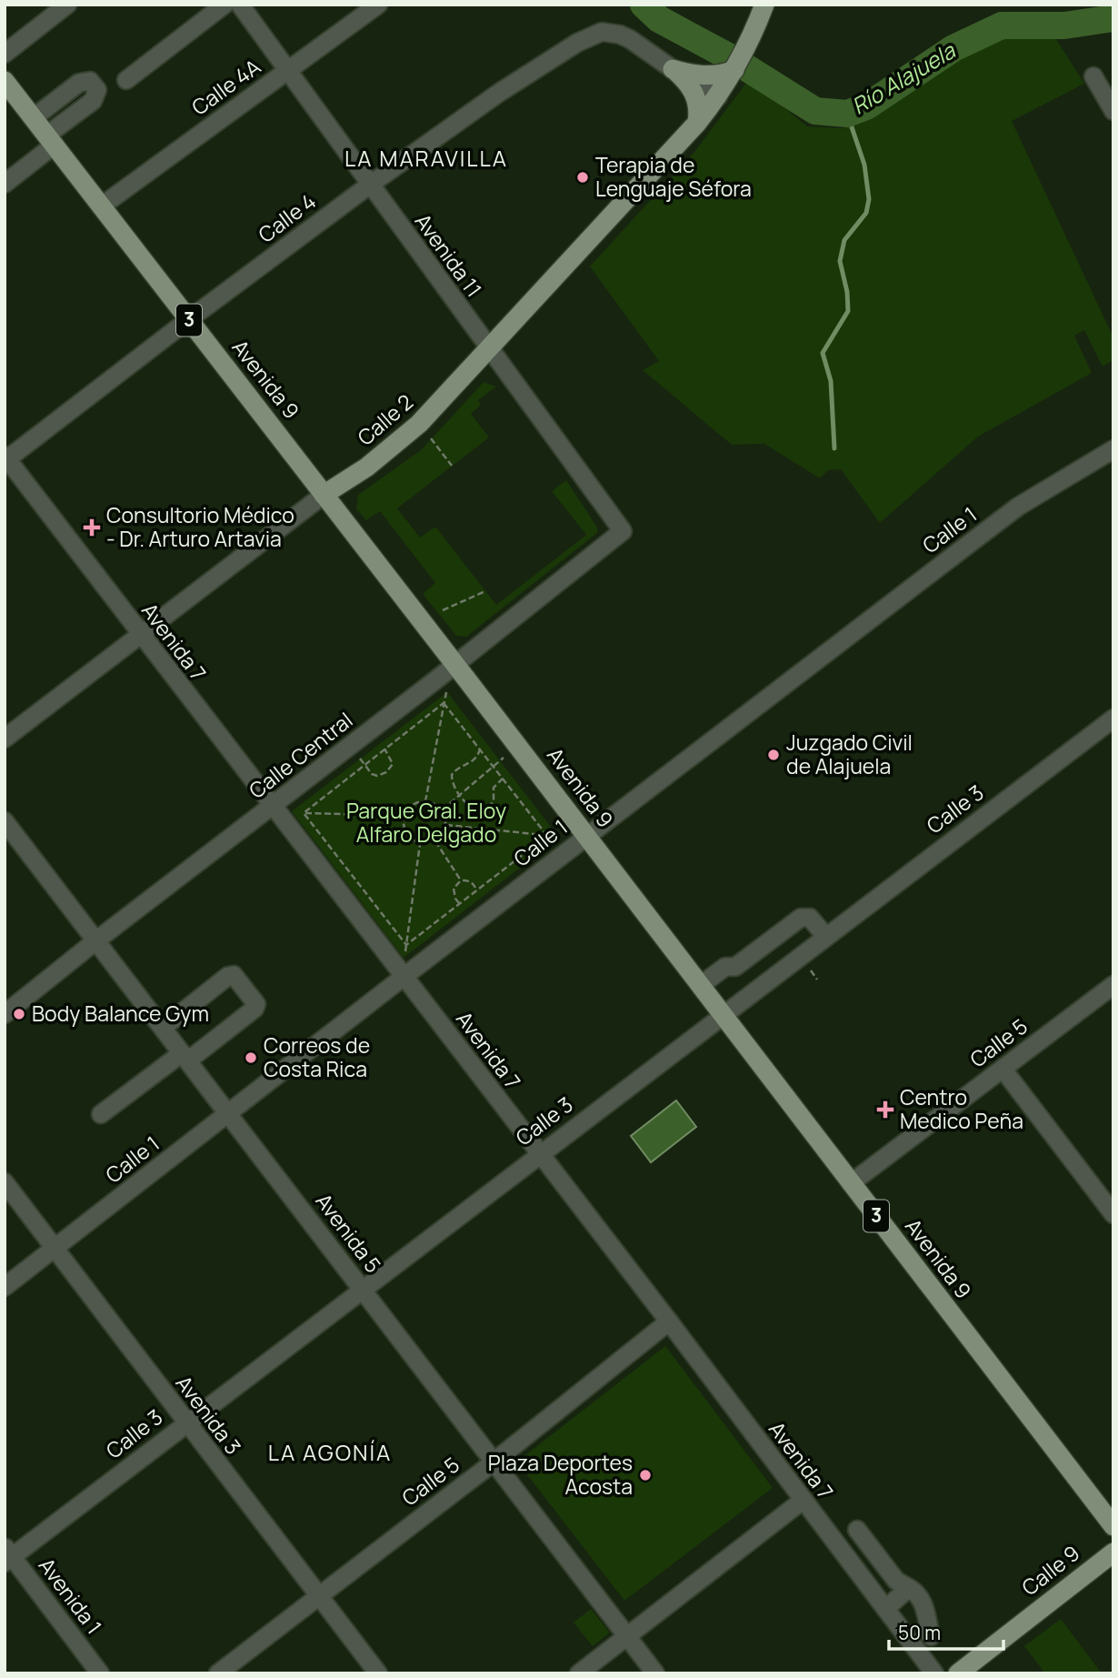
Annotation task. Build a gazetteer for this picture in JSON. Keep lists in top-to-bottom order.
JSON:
{
  "streets": {
    "main road": [
      "3",
      "Avenida 9",
      "Calle 2",
      "Calle 9"
    ],
    "street": [
      "Calle 4A",
      "Calle 4",
      "Avenida 11",
      "Calle 1",
      "Avenida 7",
      "Calle Central",
      "Calle 3",
      "Calle 5",
      "Avenida 5",
      "Avenida 3",
      "Avenida 1"
    ]
  },
  "crossings": [
    ["Calle 4A", "Avenida 11"],
    ["Calle 4A", "Avenida 9"],
    ["Calle 4", "Avenida 11"],
    ["Calle 4", "Avenida 9"],
    ["Calle 4", "Avenida 7"],
    ["Avenida 11", "Calle 2"],
    ["Avenida 11", "Calle Central"],
    ["Avenida 9", "Calle 2"],
    ["Avenida 9", "Calle 1"],
    ["Avenida 9", "Calle Central"],
    ["Avenida 9", "Calle 3"],
    ["Avenida 9", "Calle 5"],
    ["Calle 2", "Avenida 7"],
    ["Calle 1", "Avenida 7"],
    ["Calle 1", "Avenida 5"],
    ["Calle 1", "Avenida 3"],
    ["Avenida 7", "Calle Central"],
    ["Avenida 7", "Calle 3"],
    ["Avenida 7", "Calle 5"],
    ["Calle Central", "Avenida 5"],
    ["Calle 3", "Avenida 5"],
    ["Calle 3", "Avenida 3"],
    ["Calle 3", "Avenida 1"],
    ["Calle 5", "Avenida 5"],
    ["Calle 5", "Avenida 3"]
  ],
  "districts": ["LA MARAVILLA", "LA AGONÍA"],
  "water": ["Río Alajuela"],
  "parks": ["Parque Gral. Eloy Alfaro Delgado"],
  "places": {
    "other": [
      "Terapia de Lenguaje Séfora",
      "Juzgado Civil de Alajuela",
      "Body Balance Gym",
      "Correos de Costa Rica",
      "Plaza Deportes Acosta"
    ],
    "health": ["Consultorio Médico - Dr. Arturo Artavia", "Centro Medico Peña"]
  },
  "scale_bar": "50 m"
}
